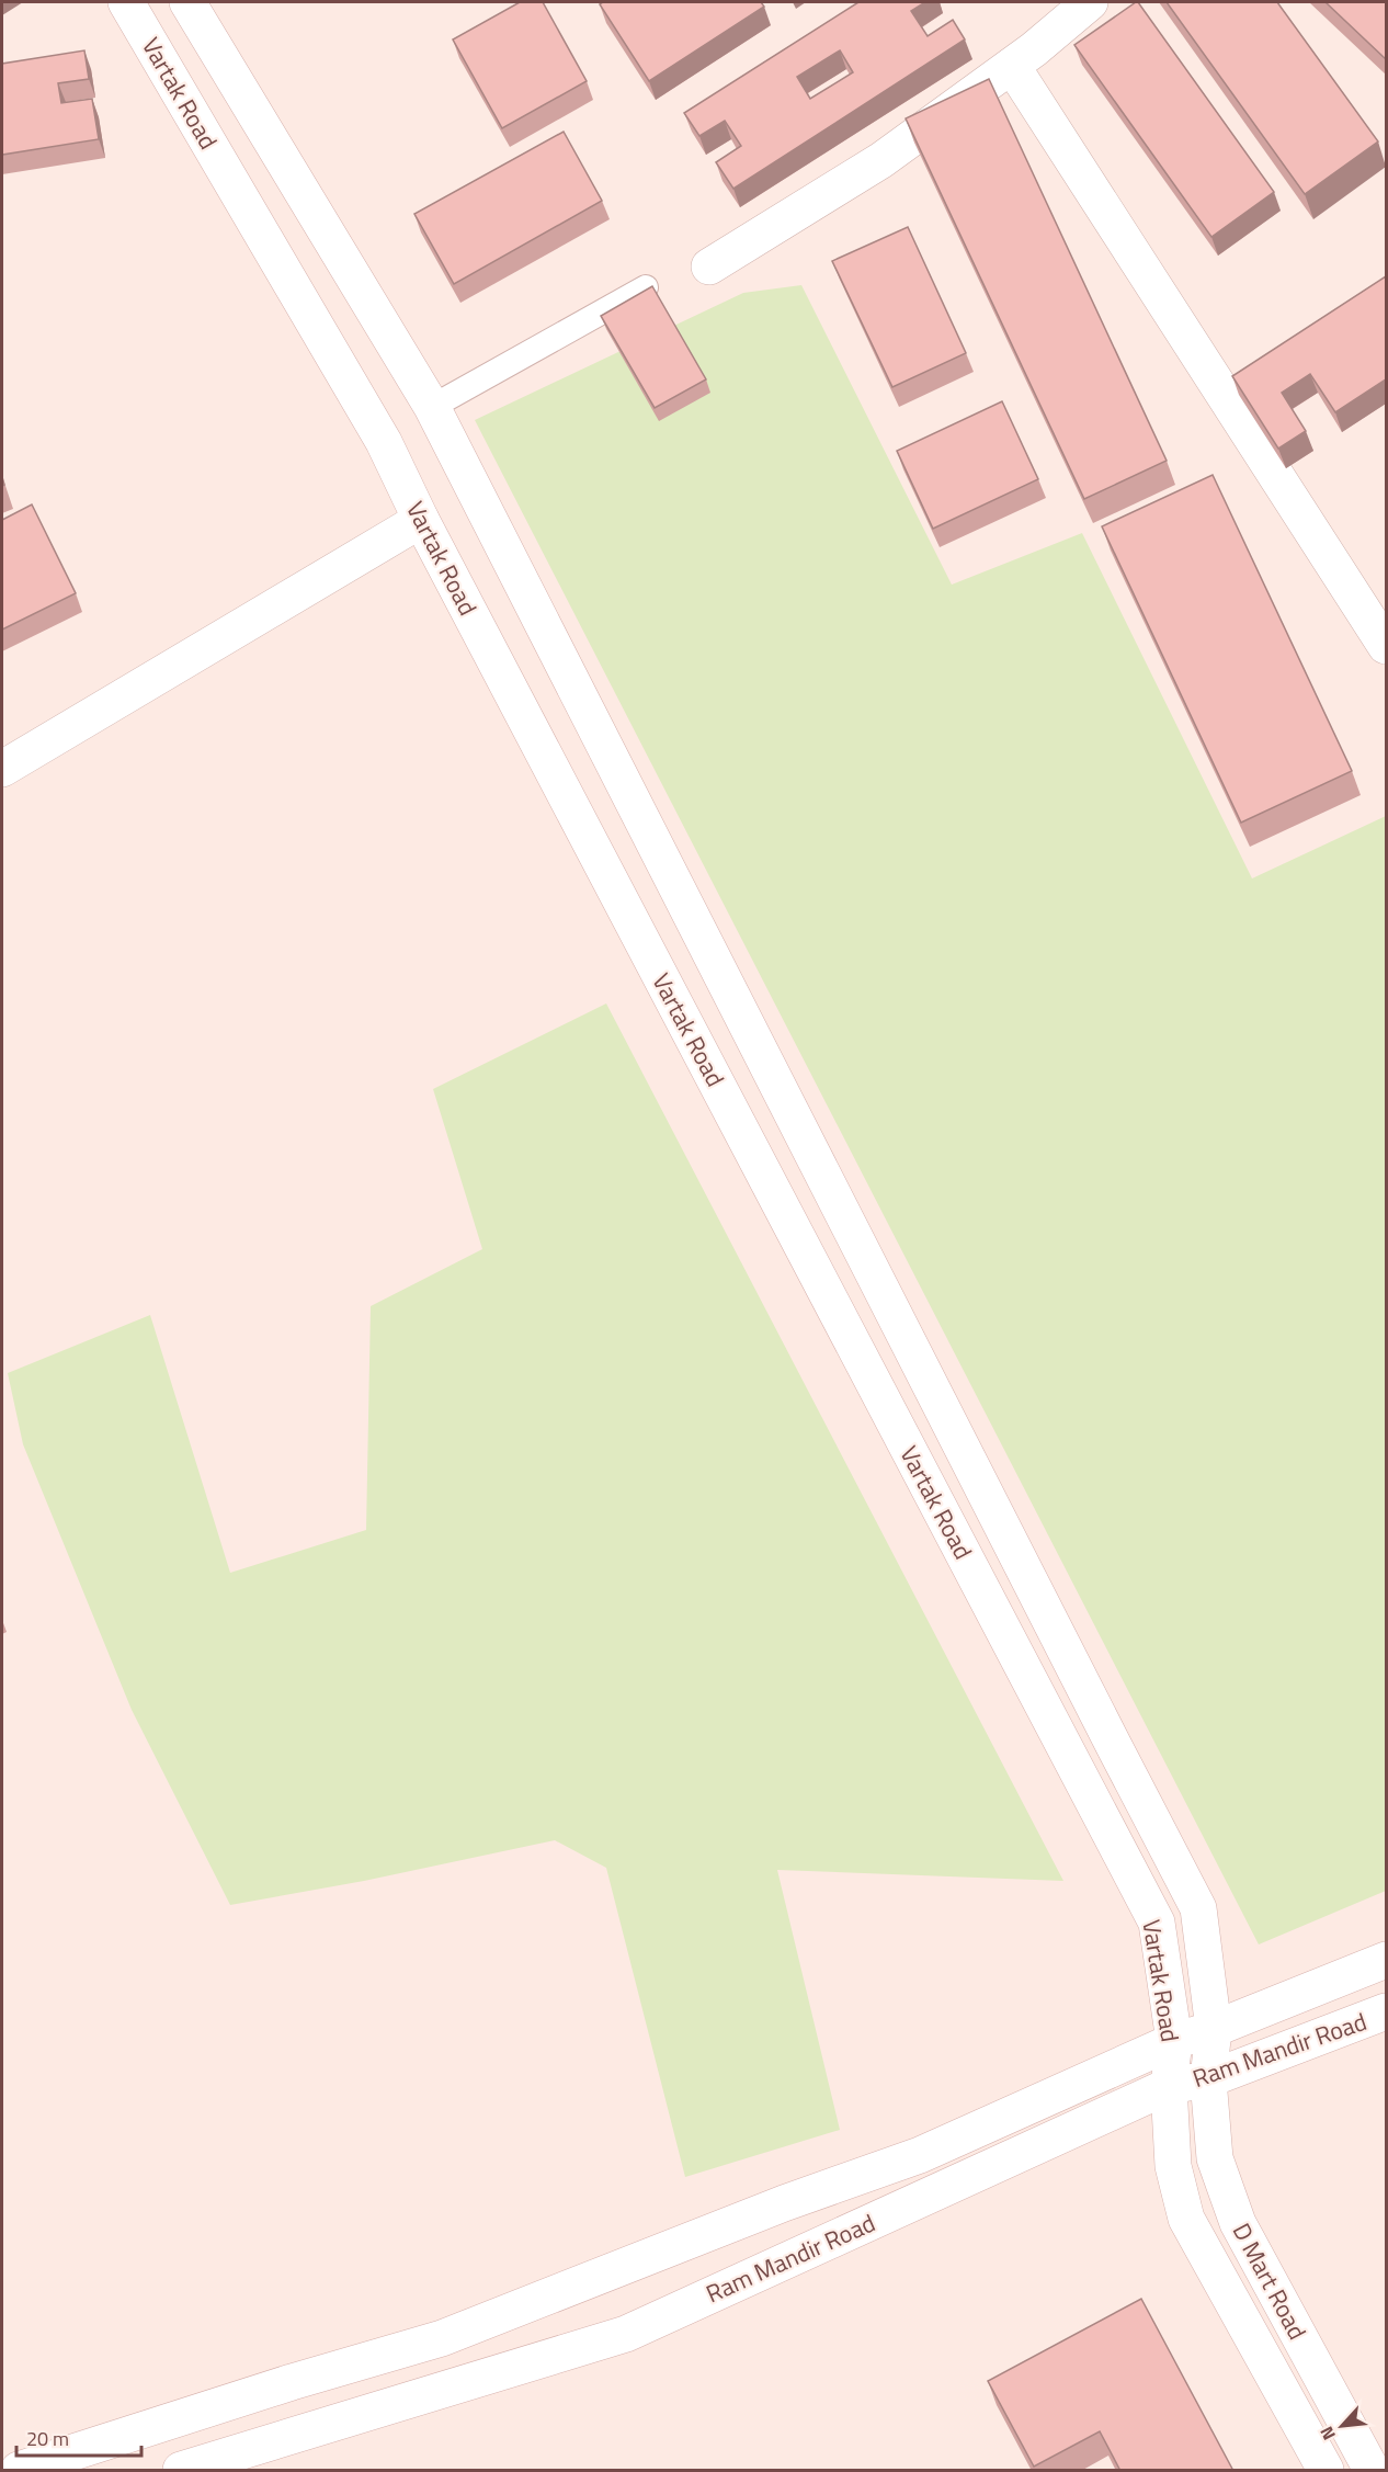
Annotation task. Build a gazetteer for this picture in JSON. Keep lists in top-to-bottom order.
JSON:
{
  "streets": {
    "street": ["Vartak Road", "Ram Mandir Road", "D Mart Road"]
  },
  "crossings": [
    ["Vartak Road", "Ram Mandir Road"],
    ["Vartak Road", "D Mart Road"],
    ["Ram Mandir Road", "D Mart Road"]
  ],
  "scale_bar": "20 m",
  "north": "bottom left"
}
